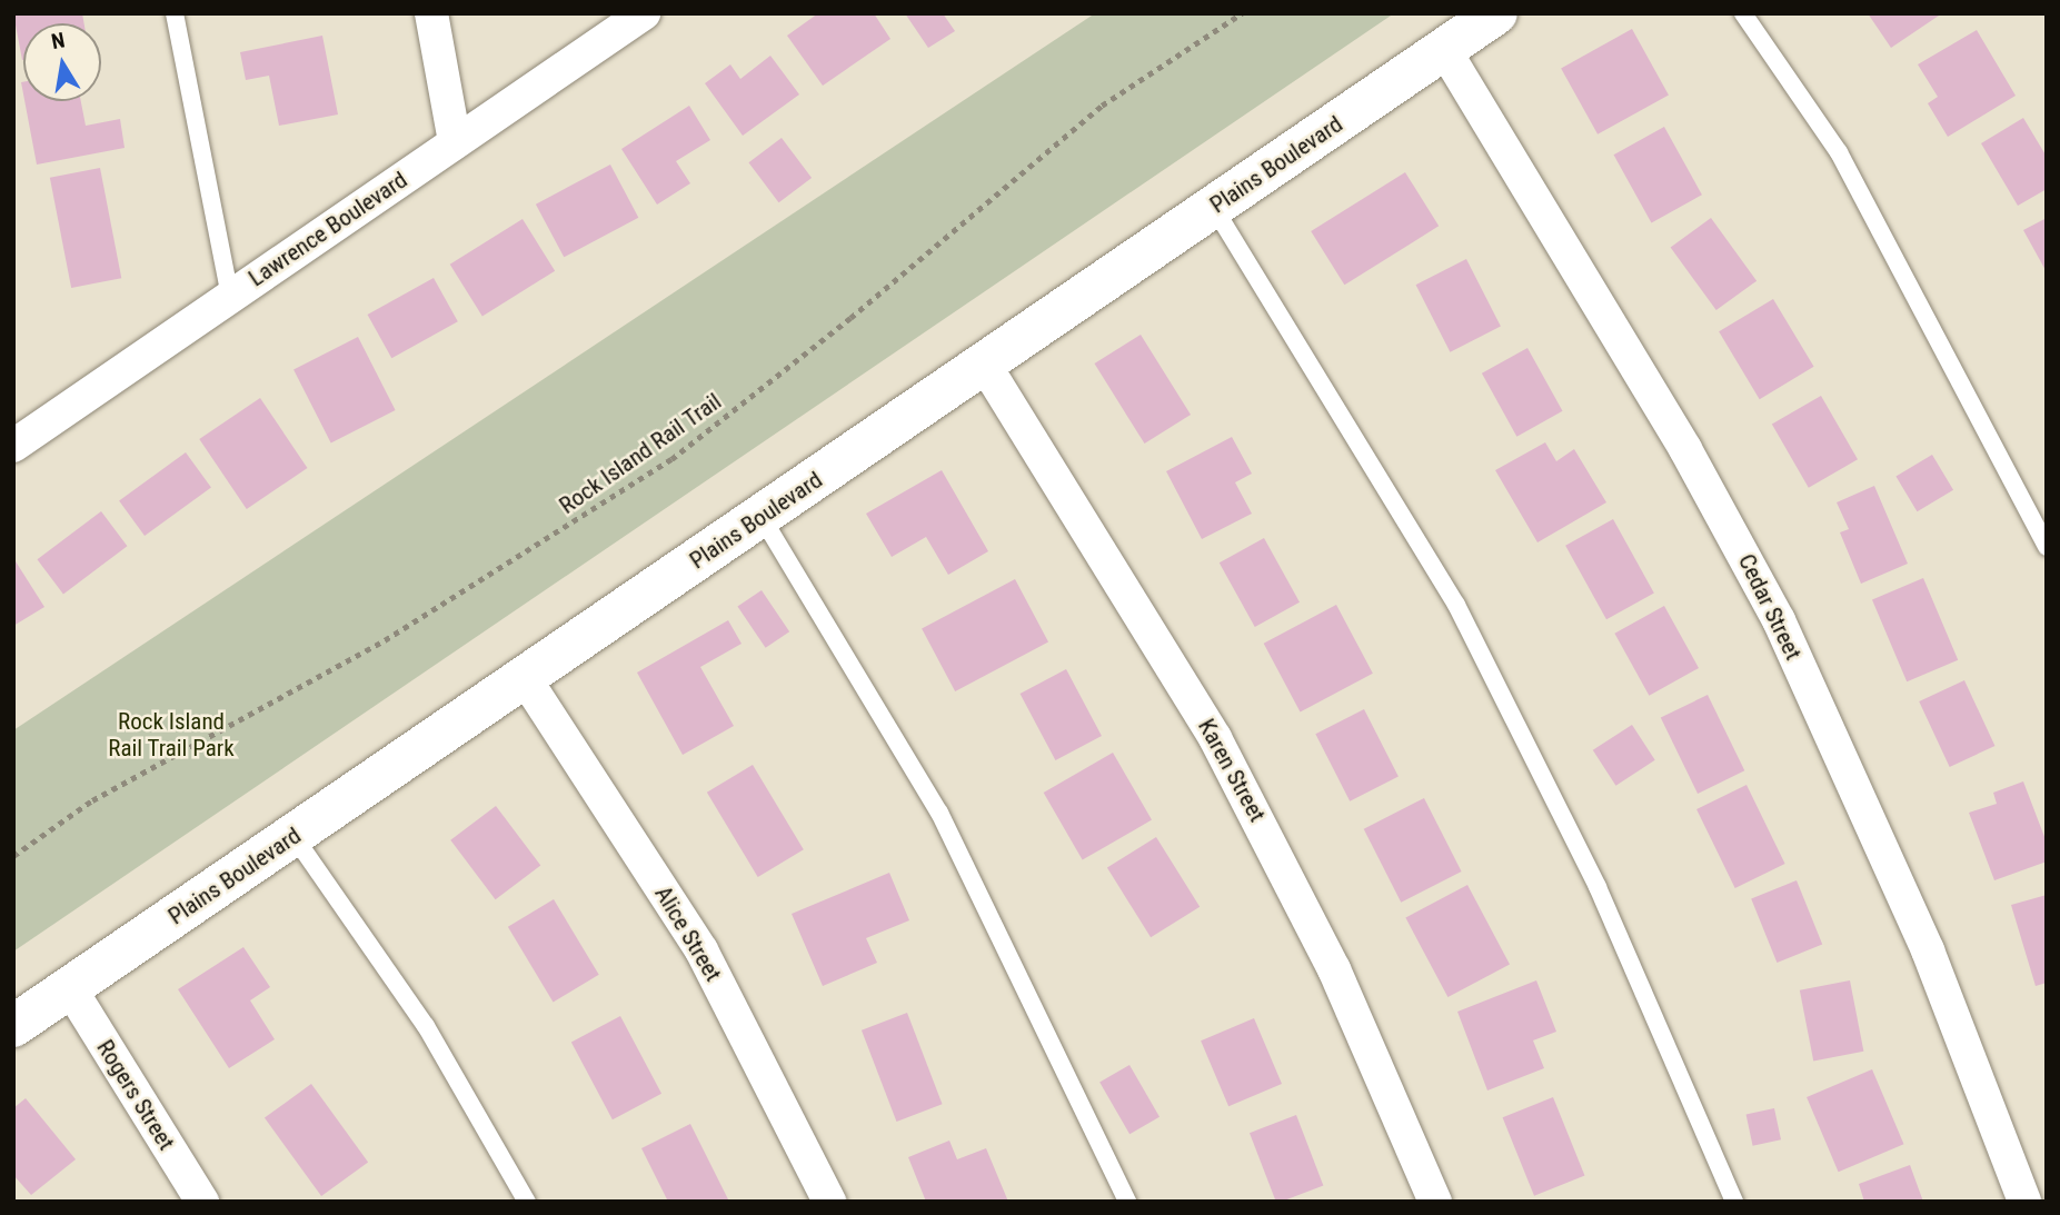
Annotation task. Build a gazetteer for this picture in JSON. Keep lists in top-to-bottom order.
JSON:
{
  "streets": {
    "main road": ["Plains Boulevard"],
    "street": [
      "Lawrence Boulevard",
      "Cedar Street",
      "Karen Street",
      "Alice Street",
      "Rogers Street"
    ],
    "path": ["Rock Island Rail Trail"]
  },
  "crossings": [
    ["Plains Boulevard", "Cedar Street"],
    ["Plains Boulevard", "Karen Street"],
    ["Plains Boulevard", "Alice Street"],
    ["Plains Boulevard", "Rogers Street"]
  ],
  "parks": ["Rock Island Rail Trail Park"],
  "north": "top"
}
